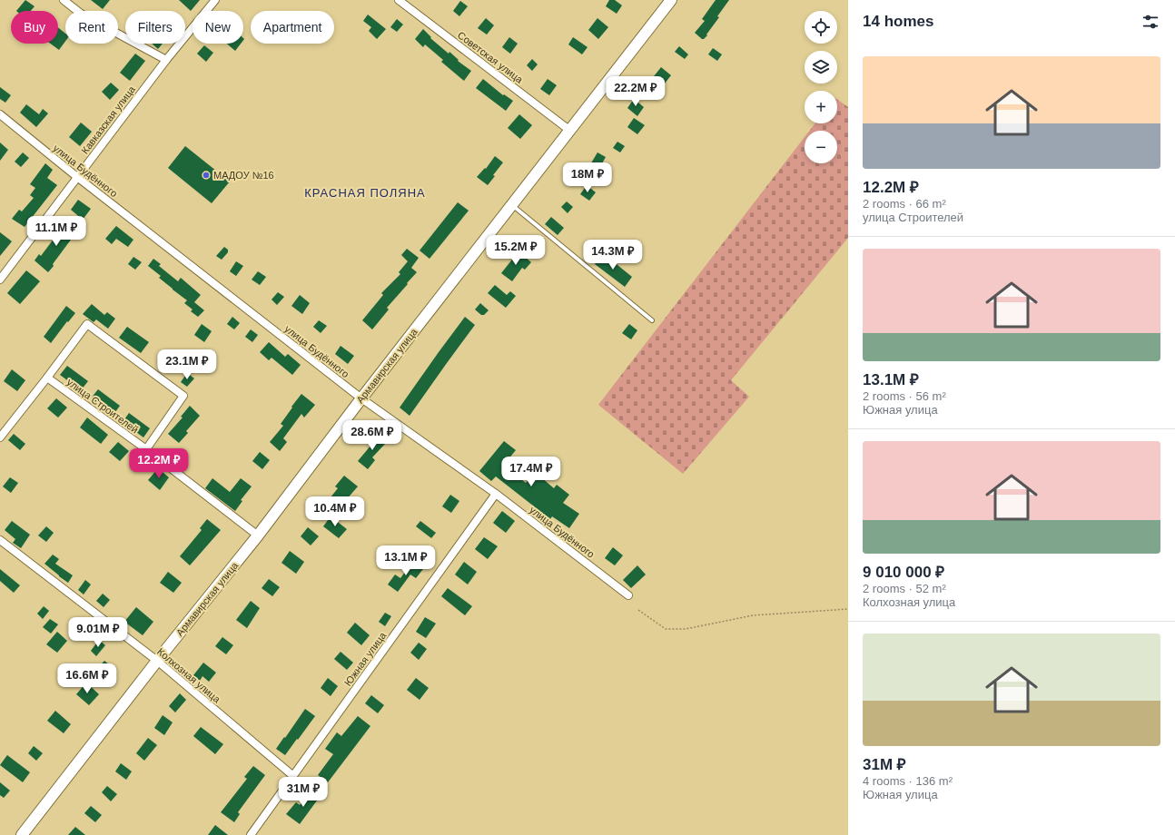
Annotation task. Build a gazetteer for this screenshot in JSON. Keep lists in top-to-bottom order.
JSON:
{
  "streets": {
    "main road": ["Армавирская улица"],
    "street": [
      "Советская улица",
      "Кавказская улица",
      "улица Будённого",
      "улица Строителей",
      "Южная улица",
      "Колхозная улица"
    ]
  },
  "crossings": [
    ["Советская улица", "Армавирская улица"],
    ["Кавказская улица", "улица Будённого"],
    ["улица Будённого", "Армавирская улица"],
    ["улица Будённого", "Южная улица"],
    ["Армавирская улица", "улица Строителей"],
    ["Армавирская улица", "Колхозная улица"],
    ["Южная улица", "Колхозная улица"]
  ],
  "districts": ["КРАСНАЯ ПОЛЯНА"],
  "places": ["МАДОУ №16"],
  "page": {
    "heading": "14 homes",
    "map_buttons": ["+", "−"],
    "chip": [
      "Buy",
      "Rent",
      "Filters",
      "New",
      "Apartment"
    ],
    "list": [
      {
        "name": "12.2M ₽",
        "note": "2 rooms · 66 m² · улица Строителей"
      },
      {
        "name": "13.1M ₽",
        "note": "2 rooms · 56 m² · Южная улица"
      },
      {
        "name": "9 010 000 ₽",
        "note": "2 rooms · 52 m² · Колхозная улица"
      },
      {
        "name": "31M ₽",
        "note": "4 rooms · 136 m² · Южная улица"
      }
    ],
    "price": [
      "22.2M ₽",
      "18M ₽",
      "11.1M ₽",
      "15.2M ₽",
      "14.3M ₽",
      "23.1M ₽",
      "28.6M ₽",
      "12.2M ₽",
      "17.4M ₽",
      "10.4M ₽",
      "13.1M ₽",
      "9.01M ₽",
      "16.6M ₽",
      "31M ₽"
    ]
  }
}
